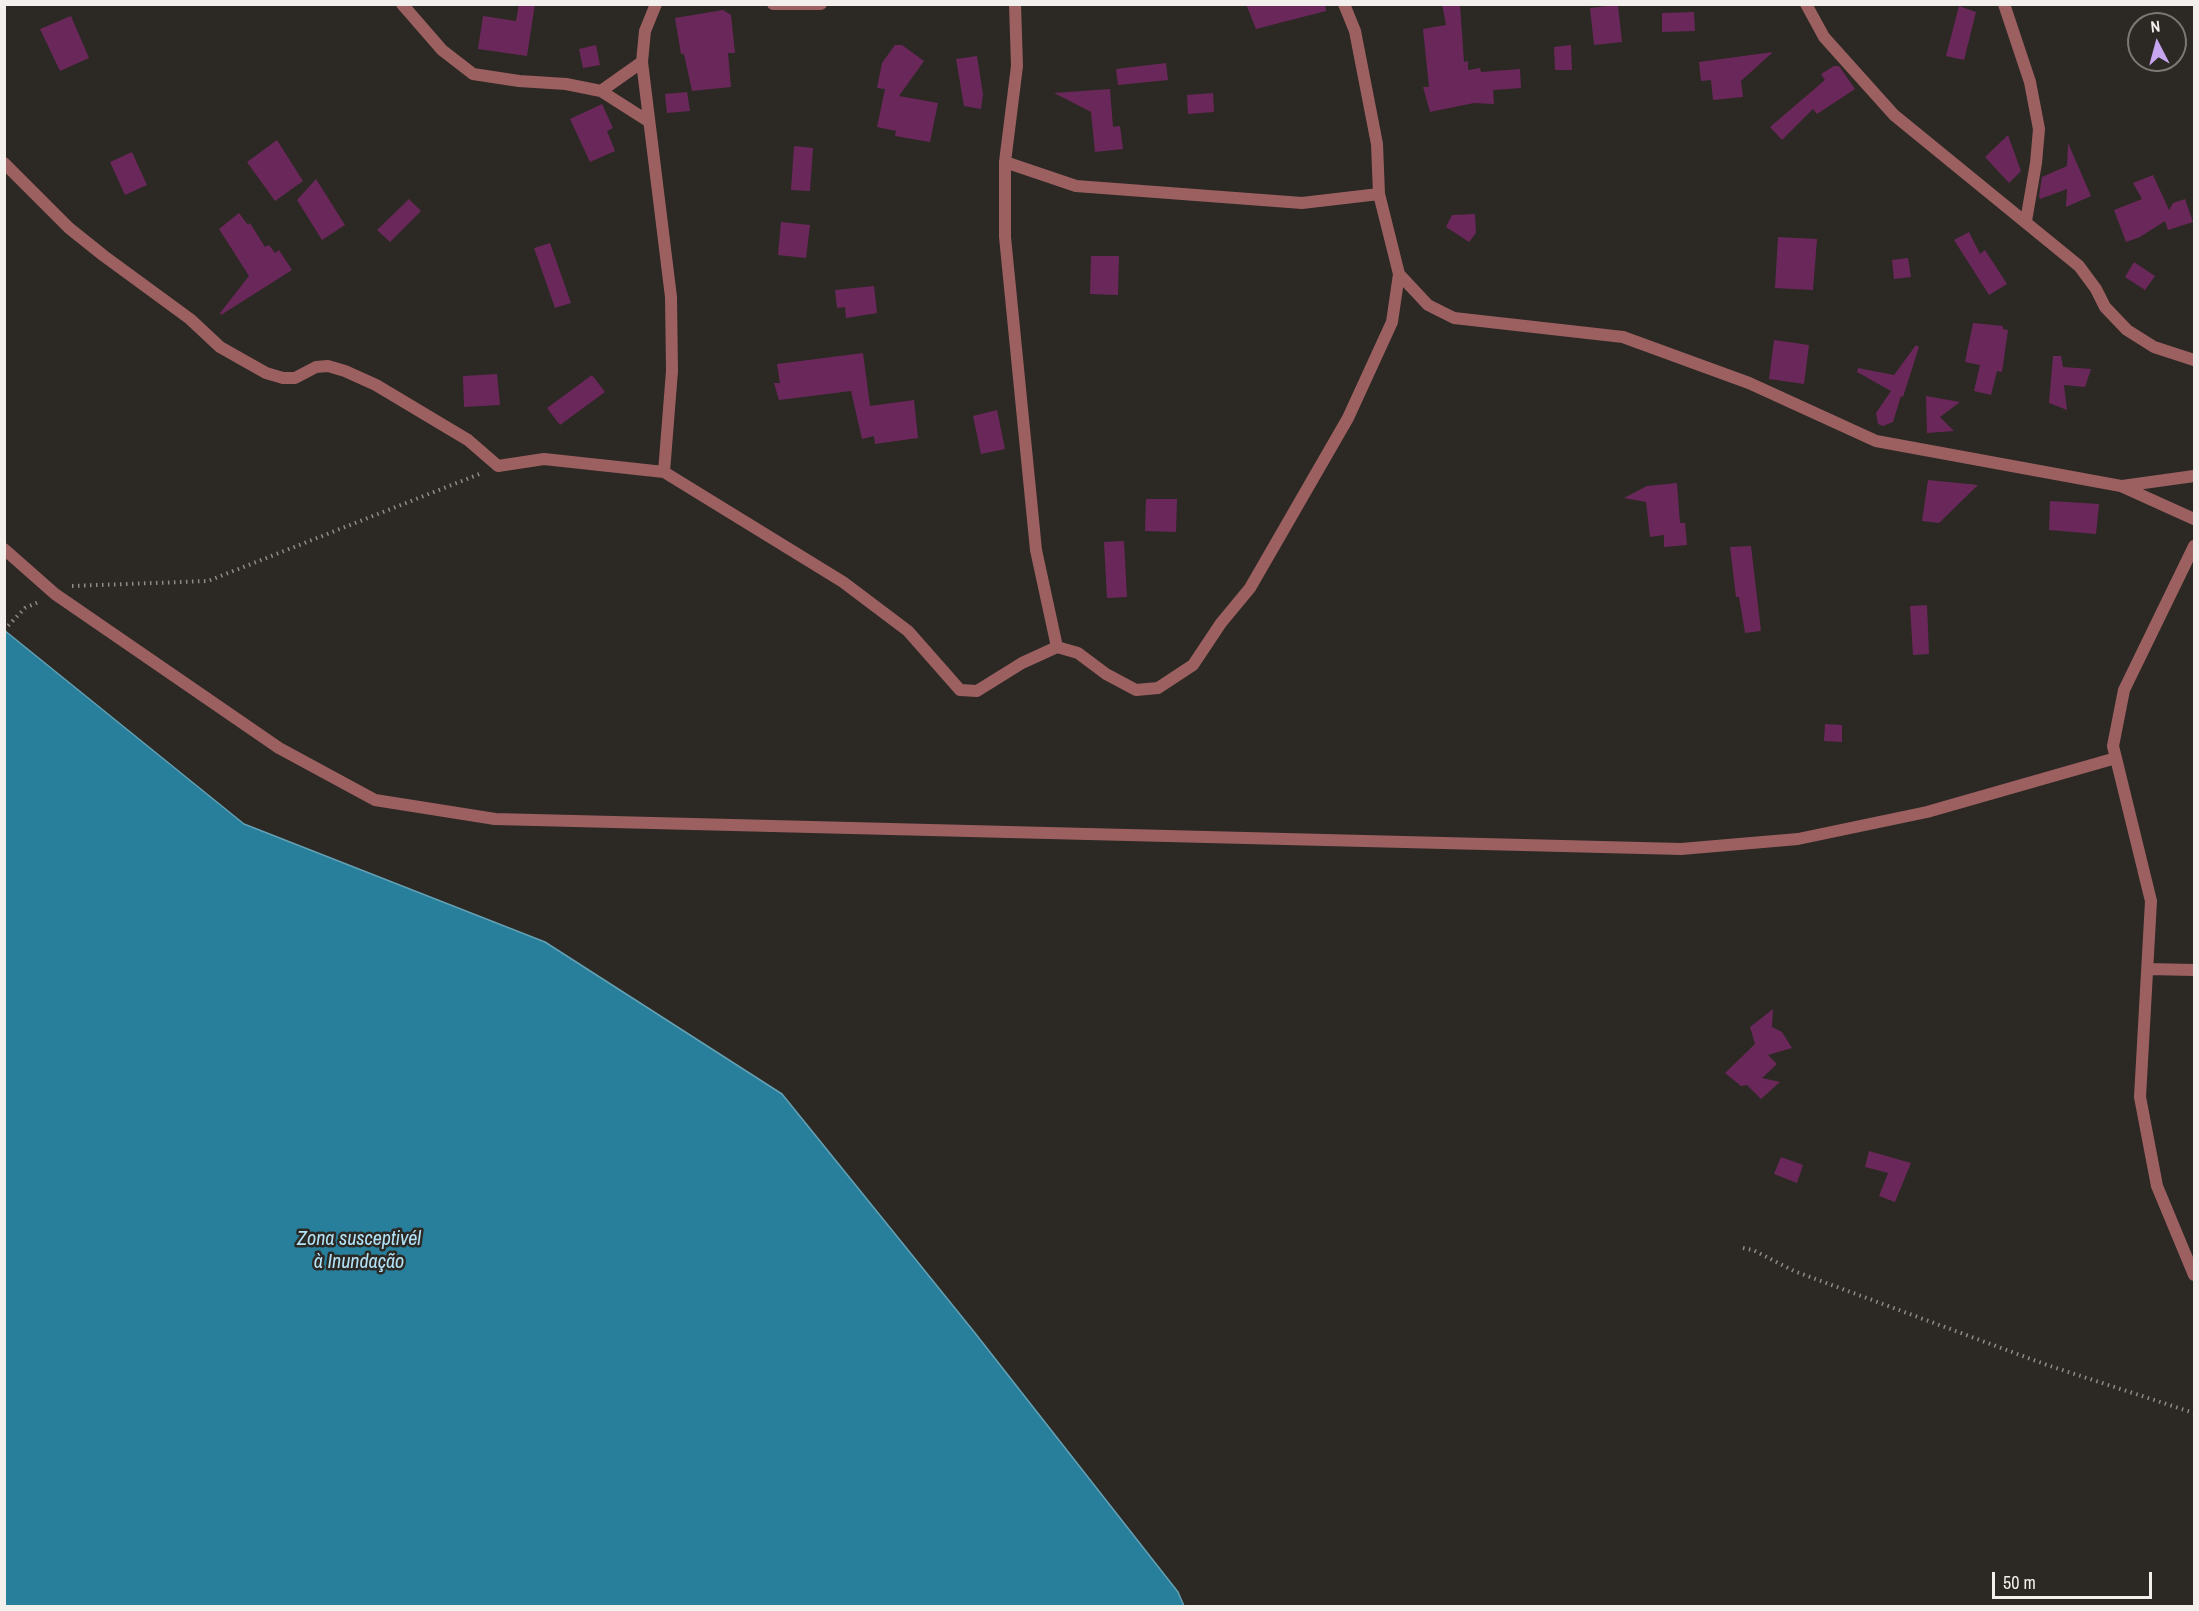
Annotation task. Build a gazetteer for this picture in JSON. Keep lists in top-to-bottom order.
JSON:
{
  "water": ["Zona susceptivél à Inundação"],
  "scale_bar": "50 m",
  "north": "top"
}
